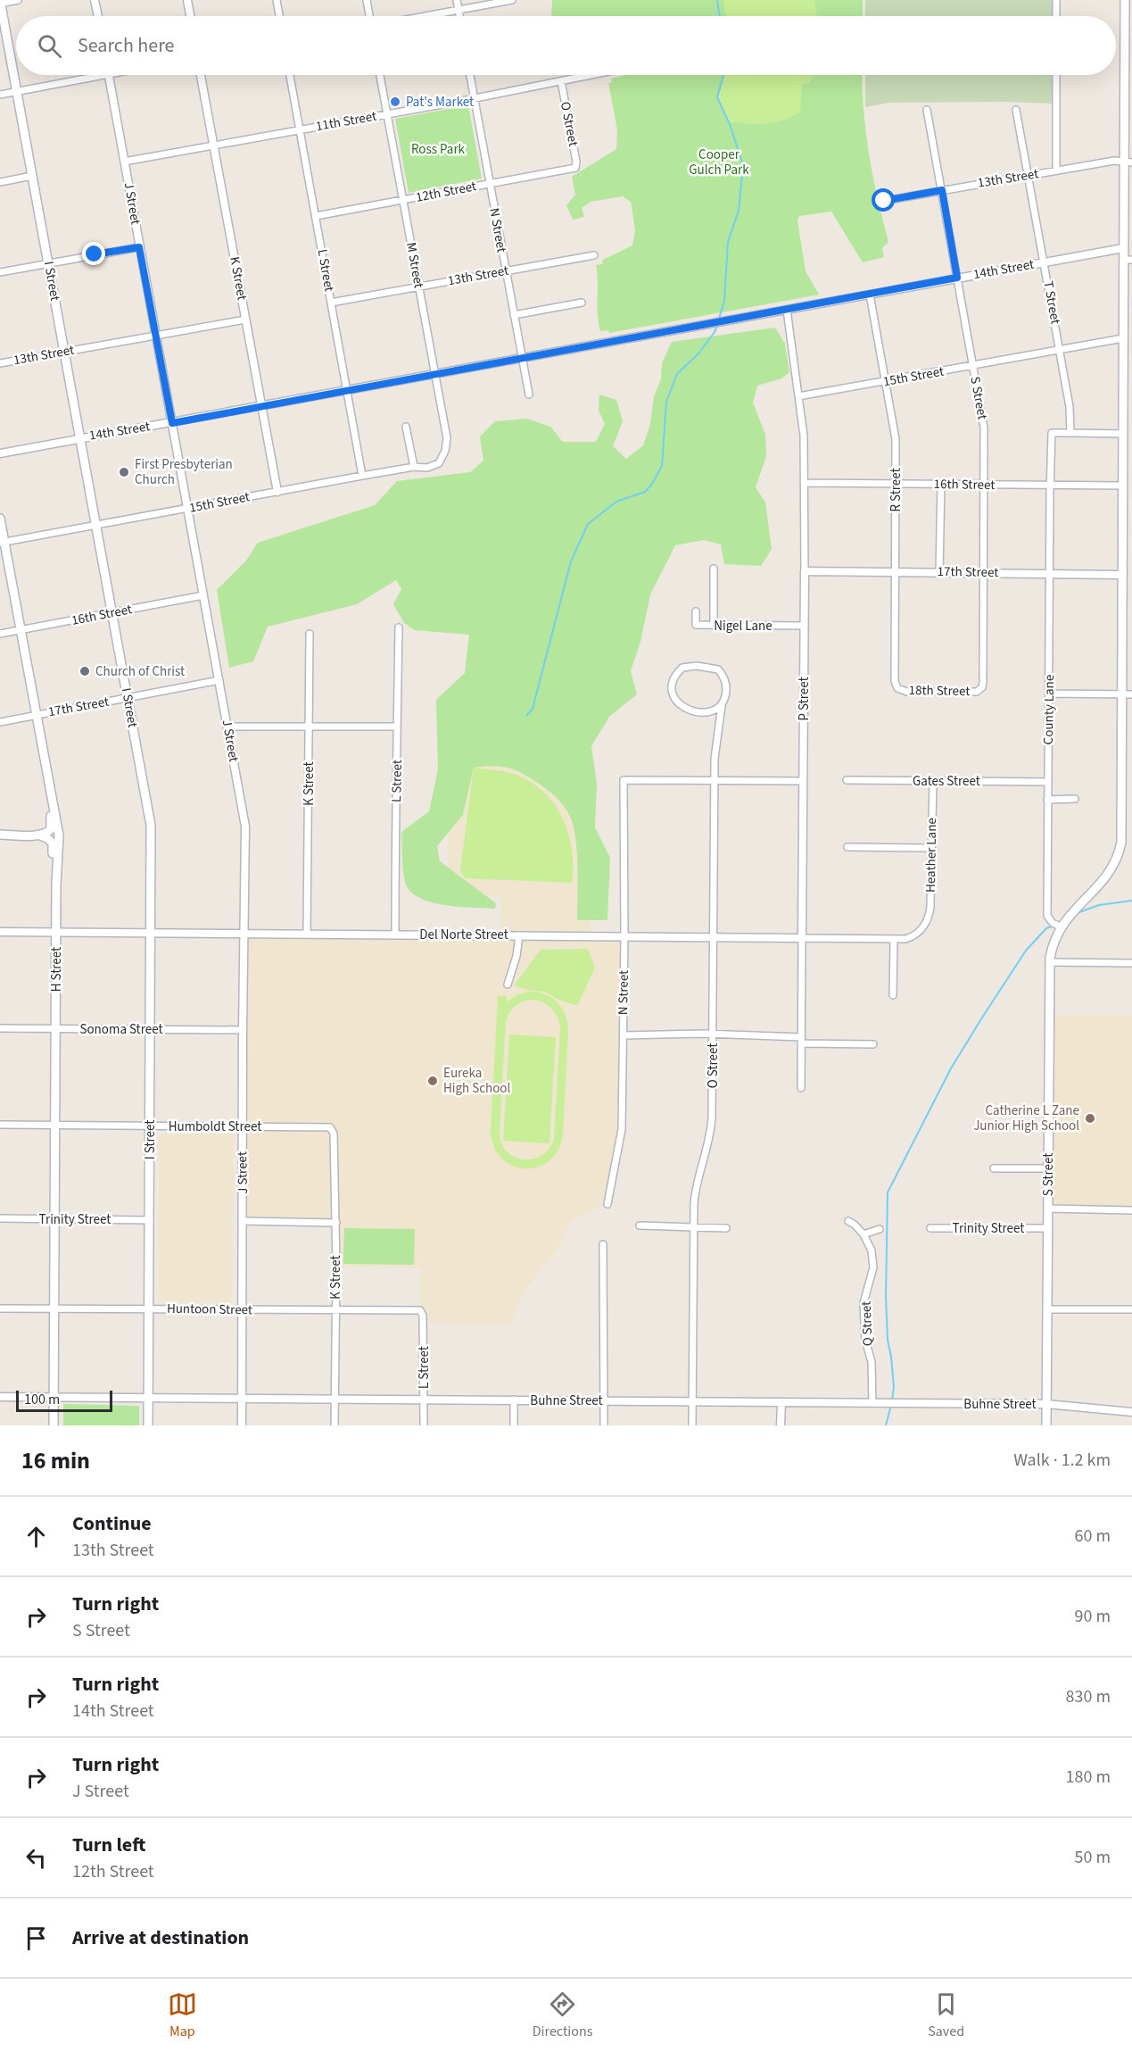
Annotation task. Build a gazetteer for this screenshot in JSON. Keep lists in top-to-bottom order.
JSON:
{
  "streets": {
    "main road": ["I Street", "S Street", "H Street"],
    "street": [
      "11th Street",
      "O Street",
      "13th Street",
      "12th Street",
      "J Street",
      "N Street",
      "M Street",
      "14th Street",
      "L Street",
      "K Street",
      "T Street",
      "15th Street",
      "16th Street",
      "R Street",
      "17th Street",
      "Nigel Lane",
      "18th Street",
      "P Street",
      "County Lane",
      "Gates Street",
      "Heather Lane",
      "Del Norte Street",
      "Sonoma Street",
      "Humboldt Street",
      "Trinity Street",
      "Huntoon Street",
      "Q Street",
      "Buhne Street"
    ]
  },
  "crossings": [
    ["11th Street", "O Street"],
    ["11th Street", "J Street"],
    ["11th Street", "N Street"],
    ["11th Street", "M Street"],
    ["11th Street", "L Street"],
    ["11th Street", "K Street"],
    ["O Street", "12th Street"],
    ["O Street", "N Street"],
    ["O Street", "Del Norte Street"],
    ["O Street", "Buhne Street"],
    ["13th Street", "J Street"],
    ["13th Street", "N Street"],
    ["13th Street", "M Street"],
    ["13th Street", "L Street"],
    ["13th Street", "K Street"],
    ["13th Street", "I Street"],
    ["13th Street", "T Street"],
    ["13th Street", "S Street"],
    ["12th Street", "N Street"],
    ["12th Street", "M Street"],
    ["12th Street", "L Street"],
    ["J Street", "14th Street"],
    ["J Street", "15th Street"],
    ["J Street", "16th Street"],
    ["J Street", "17th Street"],
    ["J Street", "Del Norte Street"],
    ["J Street", "Sonoma Street"],
    ["J Street", "Humboldt Street"],
    ["J Street", "Huntoon Street"],
    ["J Street", "Buhne Street"],
    ["N Street", "14th Street"],
    ["N Street", "Del Norte Street"],
    ["M Street", "14th Street"],
    ["M Street", "15th Street"],
    ["14th Street", "L Street"],
    ["14th Street", "K Street"],
    ["14th Street", "I Street"],
    ["14th Street", "T Street"],
    ["14th Street", "S Street"],
    ["14th Street", "R Street"],
    ["14th Street", "P Street"],
    ["L Street", "15th Street"],
    ["L Street", "Del Norte Street"],
    ["L Street", "Huntoon Street"],
    ["L Street", "Buhne Street"],
    ["K Street", "15th Street"],
    ["K Street", "Del Norte Street"],
    ["K Street", "Humboldt Street"],
    ["K Street", "Huntoon Street"],
    ["K Street", "Buhne Street"],
    ["I Street", "15th Street"],
    ["I Street", "16th Street"],
    ["I Street", "17th Street"],
    ["I Street", "Del Norte Street"],
    ["I Street", "Sonoma Street"],
    ["I Street", "Humboldt Street"],
    ["I Street", "Trinity Street"],
    ["I Street", "Huntoon Street"],
    ["I Street", "Buhne Street"],
    ["T Street", "15th Street"],
    ["15th Street", "S Street"],
    ["15th Street", "R Street"],
    ["15th Street", "P Street"],
    ["15th Street", "H Street"],
    ["S Street", "16th Street"],
    ["S Street", "17th Street"],
    ["S Street", "18th Street"],
    ["S Street", "County Lane"],
    ["S Street", "Trinity Street"],
    ["S Street", "Buhne Street"],
    ["16th Street", "R Street"],
    ["16th Street", "P Street"],
    ["16th Street", "County Lane"],
    ["16th Street", "H Street"],
    ["R Street", "17th Street"],
    ["R Street", "18th Street"],
    ["17th Street", "P Street"],
    ["17th Street", "County Lane"],
    ["17th Street", "H Street"],
    ["Nigel Lane", "P Street"],
    ["P Street", "Del Norte Street"],
    ["County Lane", "Gates Street"],
    ["Gates Street", "Heather Lane"],
    ["Heather Lane", "Del Norte Street"],
    ["Del Norte Street", "H Street"],
    ["H Street", "Sonoma Street"],
    ["H Street", "Humboldt Street"],
    ["H Street", "Trinity Street"],
    ["H Street", "Huntoon Street"],
    ["H Street", "Buhne Street"],
    ["Q Street", "Buhne Street"]
  ],
  "parks": ["Ross Park", "Cooper Gulch Park"],
  "places": [
    "Pat's Market",
    "First Presbyterian Church",
    "Church of Christ",
    "Eureka High School",
    "Catherine L Zane Junior High School"
  ],
  "scale_bar": "100 m",
  "page": {
    "search": "Search here",
    "scale": "100 m",
    "heading": ["16 min", "Walk · 1.2 km"],
    "list": [
      ["Continue", "13th Street", "60 m"],
      ["Turn right", "S Street", "90 m"],
      ["Turn right", "14th Street", "830 m"],
      ["Turn right", "J Street", "180 m"],
      ["Turn left", "12th Street", "50 m"],
      "Arrive at destination"
    ],
    "nav": ["Map", "Directions", "Saved"]
  }
}
